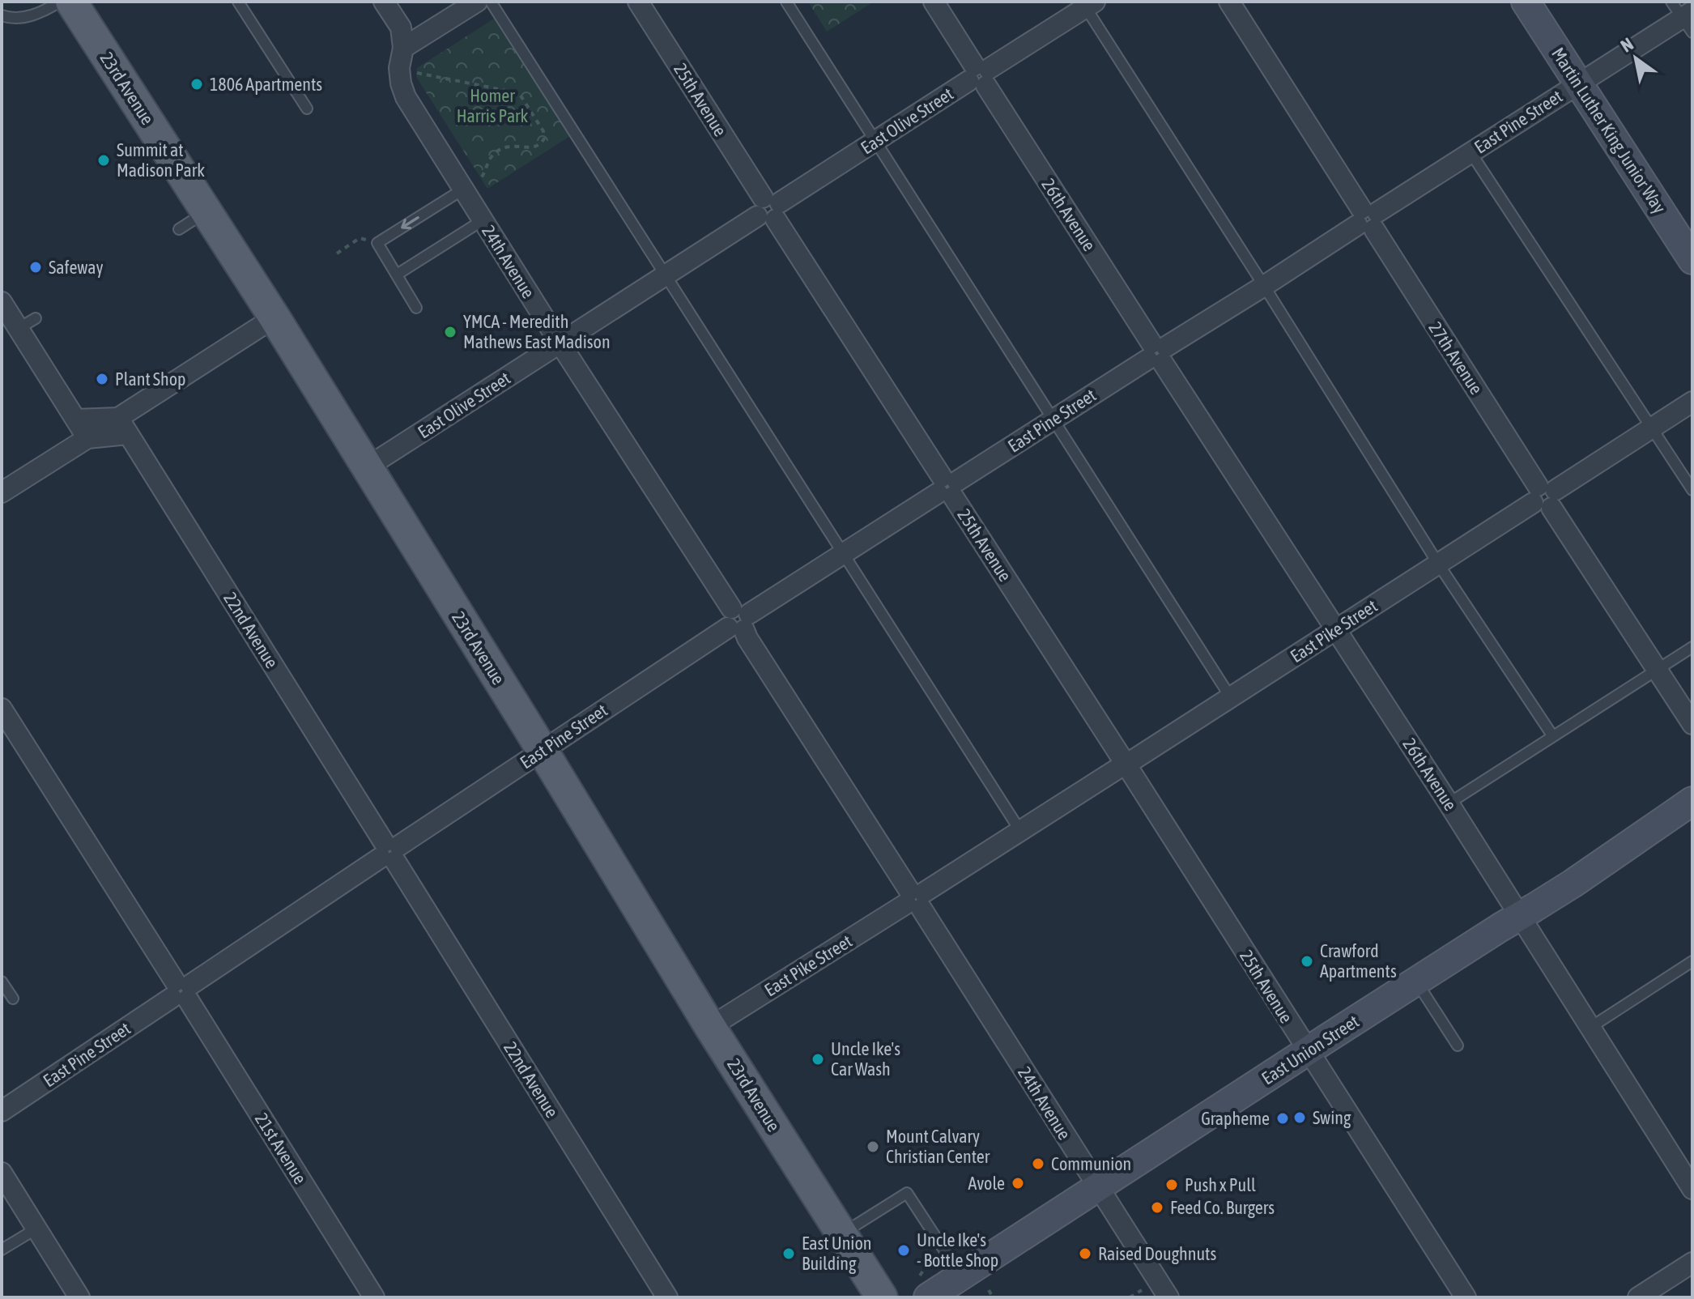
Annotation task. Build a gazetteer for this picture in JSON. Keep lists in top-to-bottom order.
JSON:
{
  "streets": {
    "main road": ["23rd Avenue", "Martin Luther King Junior Way", "East Union Street"],
    "street": [
      "25th Avenue",
      "East Olive Street",
      "East Pine Street",
      "26th Avenue",
      "24th Avenue",
      "27th Avenue",
      "22nd Avenue",
      "East Pike Street",
      "21st Avenue"
    ]
  },
  "crossings": [
    ["23rd Avenue", "East Olive Street"],
    ["23rd Avenue", "East Pine Street"],
    ["23rd Avenue", "East Pike Street"],
    ["25th Avenue", "East Olive Street"],
    ["25th Avenue", "East Pine Street"],
    ["25th Avenue", "East Pike Street"],
    ["25th Avenue", "East Union Street"],
    ["East Olive Street", "26th Avenue"],
    ["East Olive Street", "24th Avenue"],
    ["East Pine Street", "Martin Luther King Junior Way"],
    ["East Pine Street", "26th Avenue"],
    ["East Pine Street", "24th Avenue"],
    ["East Pine Street", "27th Avenue"],
    ["East Pine Street", "22nd Avenue"],
    ["East Pine Street", "21st Avenue"],
    ["26th Avenue", "East Pike Street"],
    ["26th Avenue", "East Union Street"],
    ["24th Avenue", "East Pike Street"],
    ["24th Avenue", "East Union Street"],
    ["27th Avenue", "East Pike Street"]
  ],
  "parks": ["Homer Harris Park"],
  "places": [
    "1806 Apartments",
    "Summit at Madison Park",
    "Safeway",
    "YMCA - Meredith Mathews East Madison",
    "Plant Shop",
    "Crawford Apartments",
    "Uncle Ike's Car Wash",
    "Swing",
    "Grapheme",
    "Mount Calvary Christian Center",
    "Communion",
    "Avole",
    "Push x Pull",
    "Feed Co. Burgers",
    "Uncle Ike's - Bottle Shop",
    "East Union Building",
    "Raised Doughnuts"
  ],
  "north": "top left"
}
